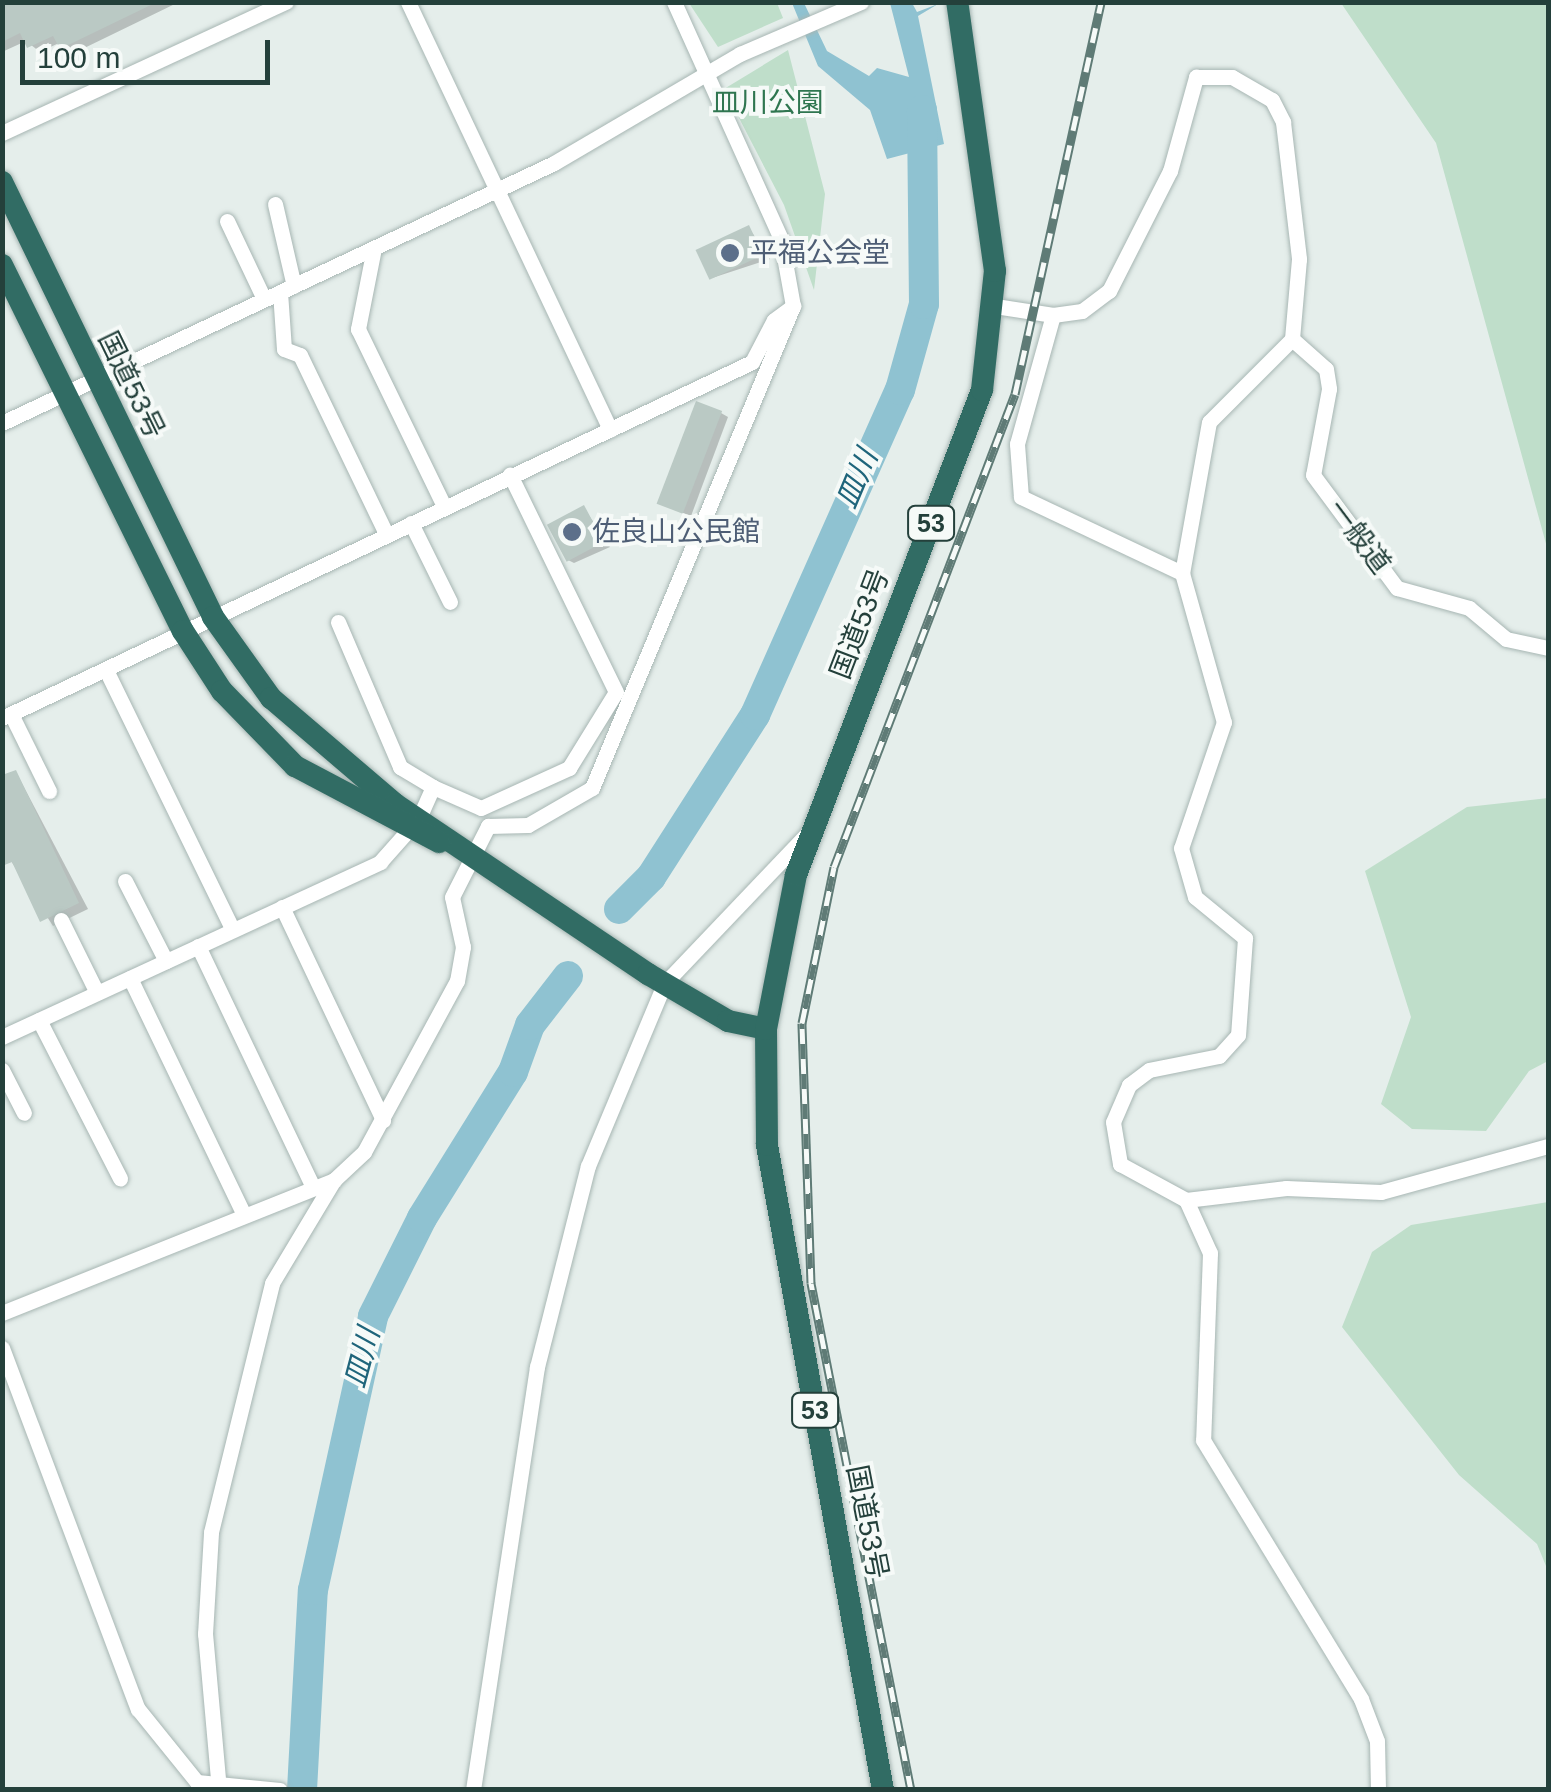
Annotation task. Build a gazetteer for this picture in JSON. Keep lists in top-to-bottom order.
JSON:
{
  "streets": {
    "highway": ["国道53号", "53"],
    "street": ["一般道"]
  },
  "water": ["皿川"],
  "parks": ["皿川公園"],
  "places": ["平福公会堂", "佐良山公民館"],
  "scale_bar": "100 m"
}
